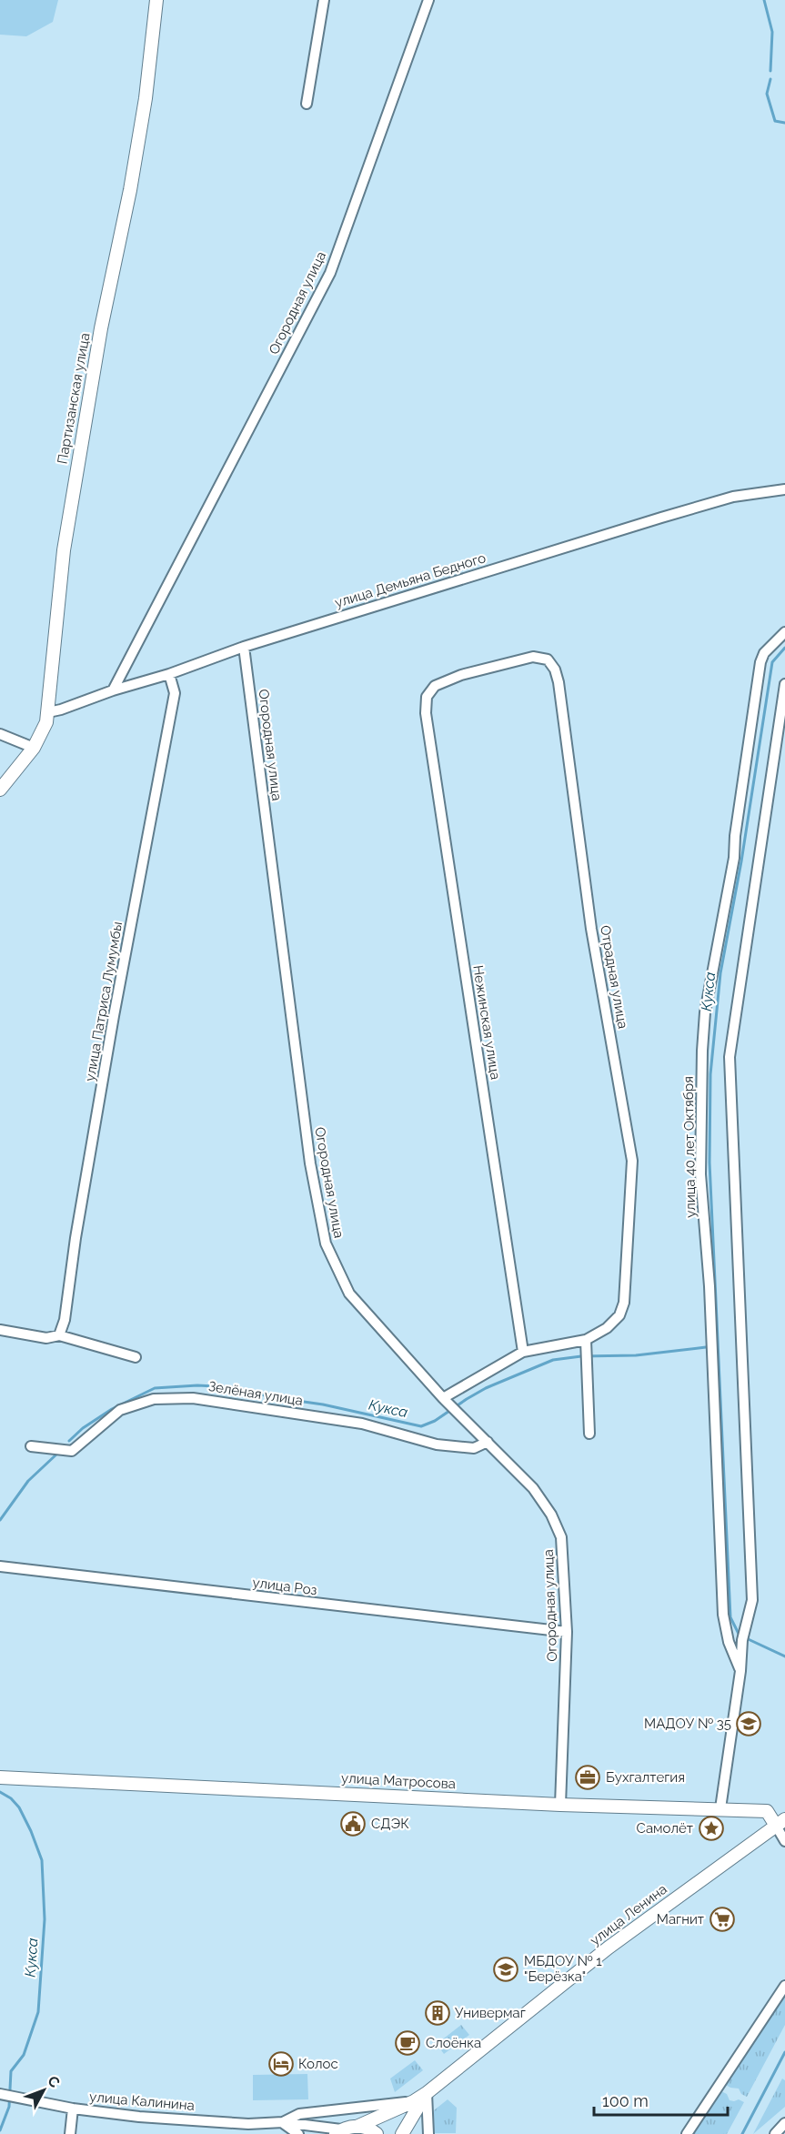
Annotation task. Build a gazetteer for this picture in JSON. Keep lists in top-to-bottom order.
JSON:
{
  "streets": {
    "street": [
      "Огородная улица",
      "Партизанская улица",
      "улица Демьяна Бедного",
      "Отрадная улица",
      "улица Патриса Лумумбы",
      "Нежинская улица",
      "улица 40 лет Октября",
      "Зелёная улица",
      "улица Роз",
      "улица Матросова",
      "улица Ленина",
      "улица Калинина"
    ]
  },
  "crossings": [
    ["Огородная улица", "улица Демьяна Бедного"],
    ["Огородная улица", "Зелёная улица"],
    ["Огородная улица", "улица Роз"],
    ["Огородная улица", "улица Матросова"],
    ["Партизанская улица", "улица Демьяна Бедного"],
    ["улица Демьяна Бедного", "улица Патриса Лумумбы"],
    ["Отрадная улица", "Нежинская улица"],
    ["улица Матросова", "улица Ленина"],
    ["улица Ленина", "улица Калинина"]
  ],
  "water": ["Кукса"],
  "places": {
    "school or university": ["МАДОУ № 35", "МБДОУ № 1 \"Берёзка\""],
    "office": ["Бухгалтегия"],
    "public building": ["СДЭК"],
    "place": ["Самолёт"],
    "supermarket": ["Магнит"],
    "building": ["Универмаг"],
    "cafe": ["Слоёнка"],
    "hotel": ["Колос"]
  },
  "scale_bar": "100 m",
  "north": "top right"
}
